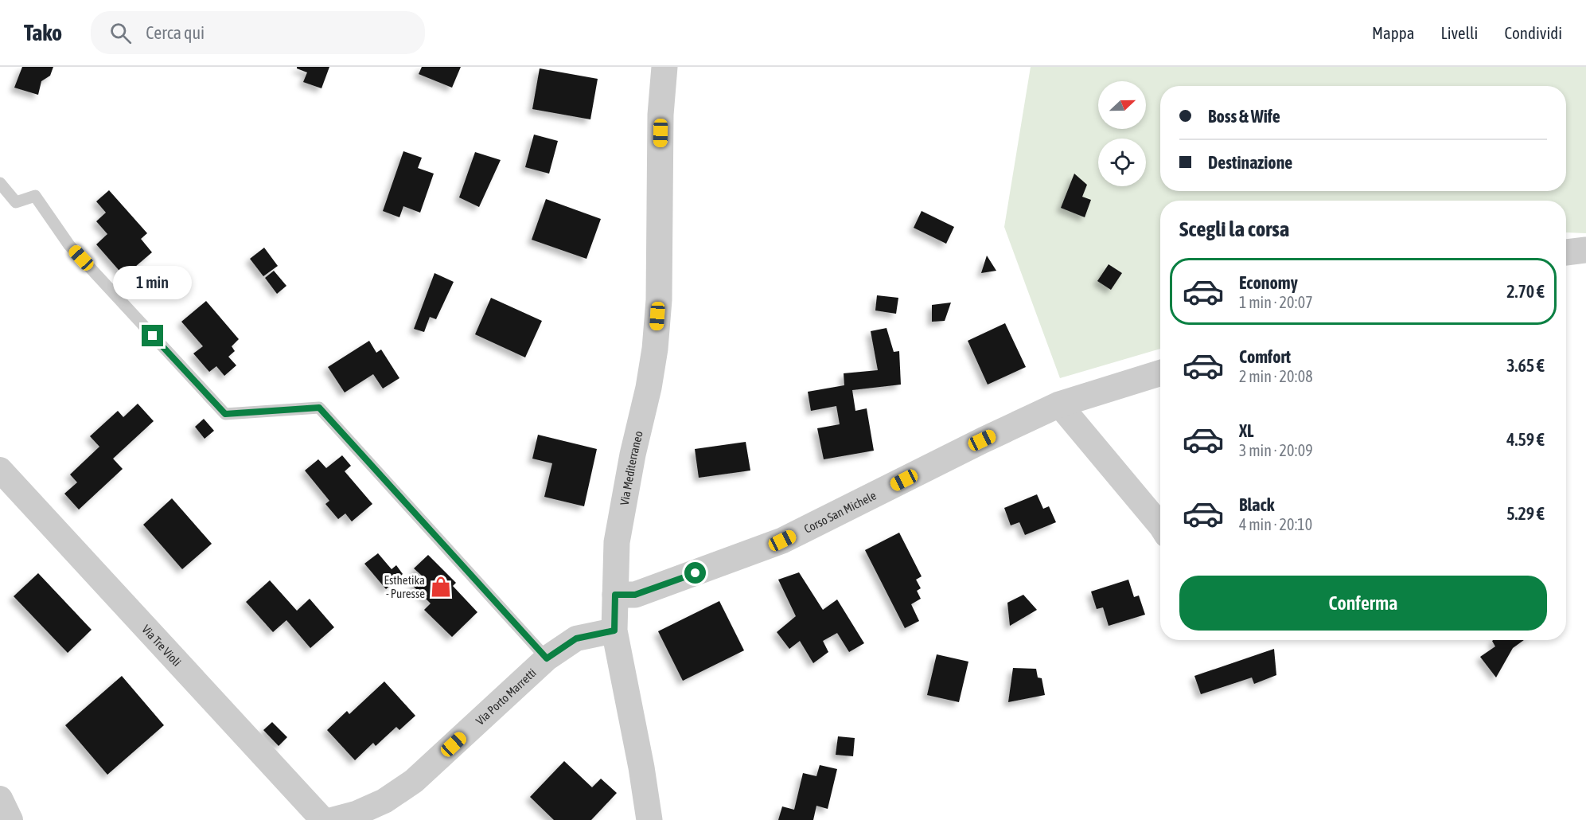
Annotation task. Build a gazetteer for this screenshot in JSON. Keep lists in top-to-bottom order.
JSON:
{
  "streets": {
    "street": [
      "Via Mediterraneo",
      "Corso San Michele",
      "Via Tre Violi",
      "Via Porto Marretti"
    ]
  },
  "crossings": [
    ["Via Mediterraneo", "Corso San Michele"],
    ["Via Mediterraneo", "Via Porto Marretti"]
  ],
  "places": {
    "shop": ["Esthetika - Puresse"]
  },
  "north": "right",
  "page": {
    "header": "Tako",
    "search": "Cerca qui",
    "nav": ["Mappa", "Livelli", "Condividi"],
    "banner": ["Boss & Wife", "Destinazione"],
    "heading": "Scegli la corsa",
    "list": [
      {
        "name": "Economy",
        "note": "1 min · 20:07",
        "value": "2.70 €"
      },
      {
        "name": "Comfort",
        "note": "2 min · 20:08",
        "value": "3.65 €"
      },
      {
        "name": "XL",
        "note": "3 min · 20:09",
        "value": "4.59 €"
      },
      {
        "name": "Black",
        "note": "4 min · 20:10",
        "value": "5.29 €"
      }
    ],
    "bubble": "1 min",
    "buttons": "Conferma"
  }
}
